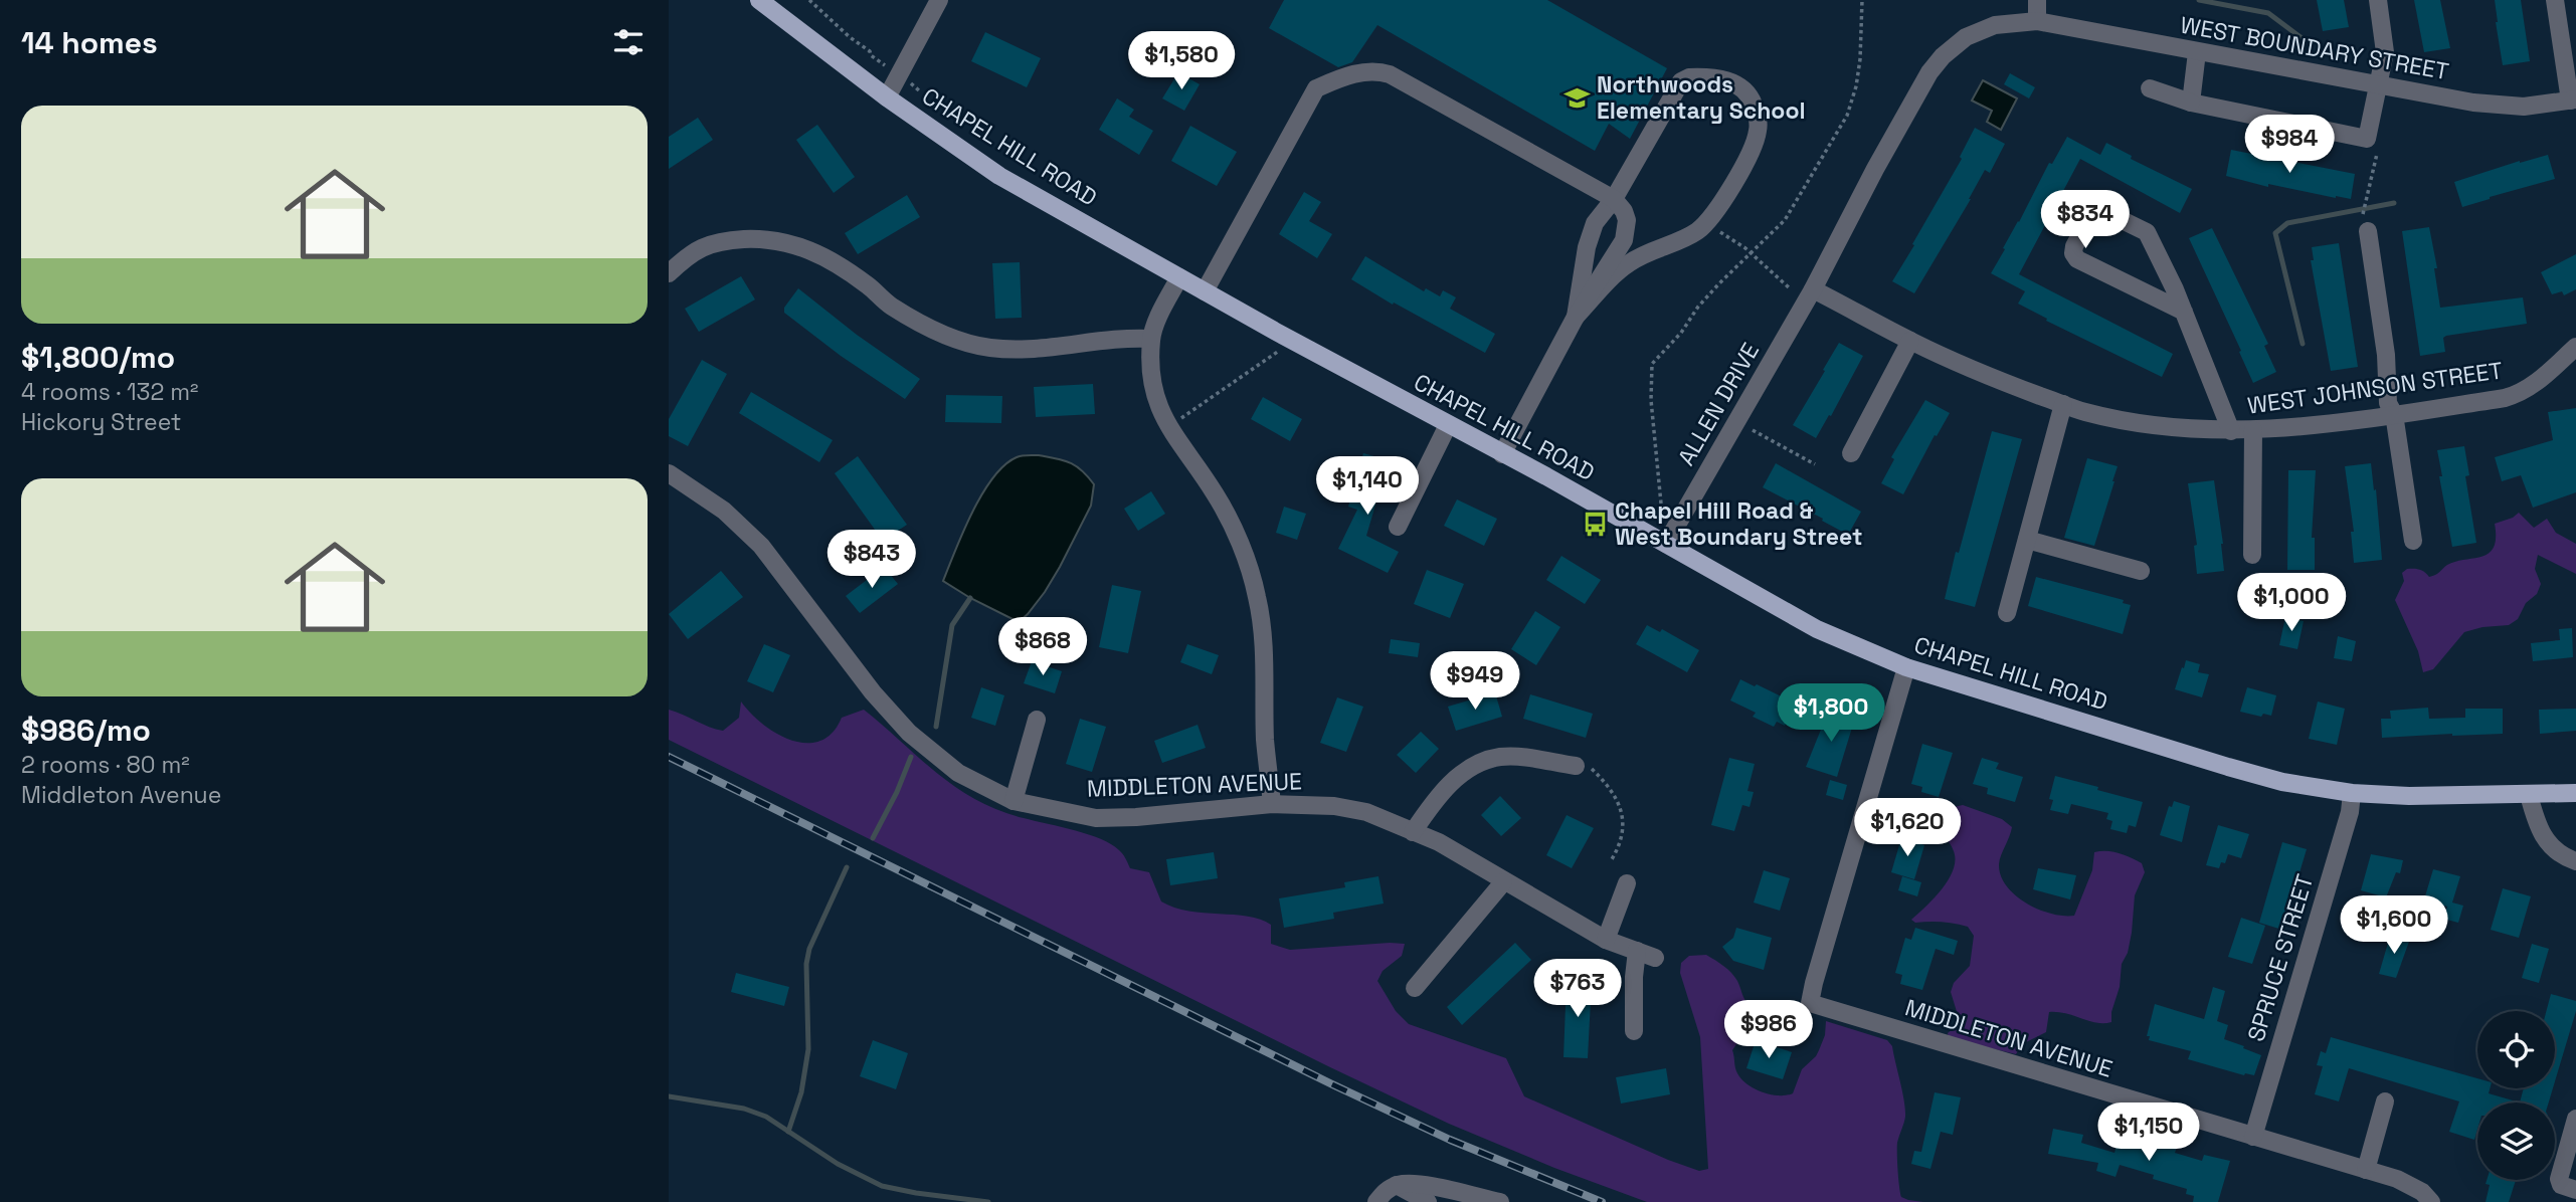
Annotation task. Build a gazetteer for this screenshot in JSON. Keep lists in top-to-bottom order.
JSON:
{
  "streets": {
    "main road": ["CHAPEL HILL ROAD"],
    "street": [
      "WEST BOUNDARY STREET",
      "WEST JOHNSON STREET",
      "ALLEN DRIVE",
      "MIDDLETON AVENUE",
      "SPRUCE STREET"
    ]
  },
  "crossings": [
    ["WEST BOUNDARY STREET", "WEST JOHNSON STREET"],
    ["WEST BOUNDARY STREET", "ALLEN DRIVE"],
    ["CHAPEL HILL ROAD", "ALLEN DRIVE"],
    ["CHAPEL HILL ROAD", "MIDDLETON AVENUE"],
    ["CHAPEL HILL ROAD", "SPRUCE STREET"],
    ["WEST JOHNSON STREET", "ALLEN DRIVE"],
    ["MIDDLETON AVENUE", "SPRUCE STREET"]
  ],
  "places": {
    "school or university": ["Northwoods Elementary School"],
    "bus stop": ["Chapel Hill Road & West Boundary Street"]
  },
  "page": {
    "heading": "14 homes",
    "price": [
      "$1,580",
      "$984",
      "$834",
      "$1,140",
      "$843",
      "$1,000",
      "$868",
      "$949",
      "$1,800",
      "$1,620",
      "$1,600",
      "$763",
      "$986",
      "$1,150"
    ],
    "list": [
      {
        "name": "$1,800/mo",
        "note": "4 rooms · 132 m² · Hickory Street"
      },
      {
        "name": "$986/mo",
        "note": "2 rooms · 80 m² · Middleton Avenue"
      }
    ]
  }
}
